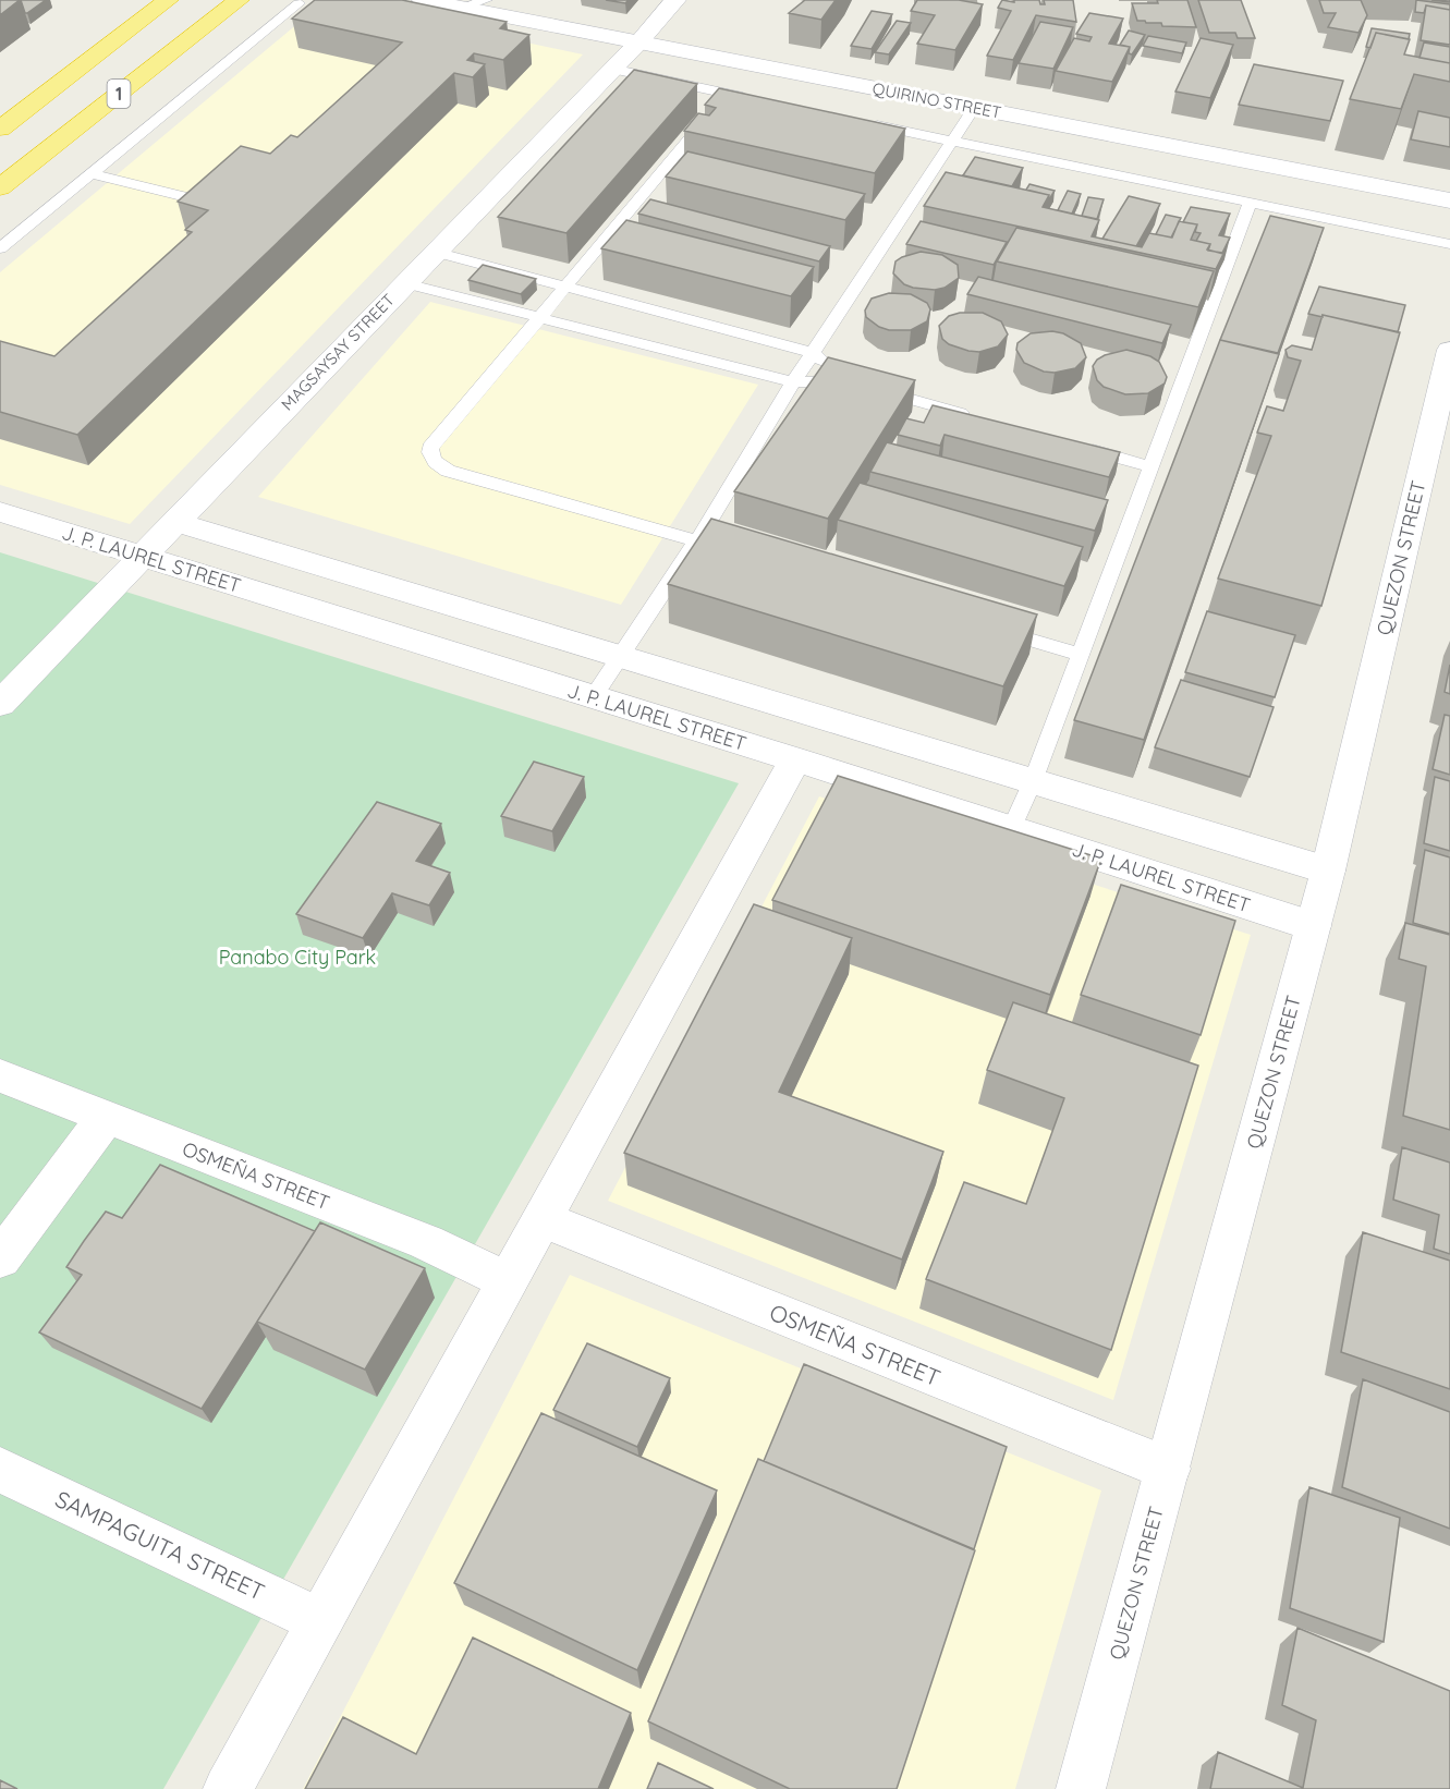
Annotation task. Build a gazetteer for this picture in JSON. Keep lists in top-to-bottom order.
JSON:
{
  "streets": {
    "highway": ["1"],
    "street": [
      "QUIRINO STREET",
      "MAGSAYSAY STREET",
      "QUEZON STREET",
      "J. P. LAUREL STREET",
      "OSMEÑA STREET",
      "SAMPAGUITA STREET"
    ]
  },
  "crossings": [
    ["QUIRINO STREET", "MAGSAYSAY STREET"],
    ["MAGSAYSAY STREET", "J. P. LAUREL STREET"],
    ["QUEZON STREET", "J. P. LAUREL STREET"],
    ["QUEZON STREET", "OSMEÑA STREET"]
  ],
  "parks": ["Panabo City Park"]
}
